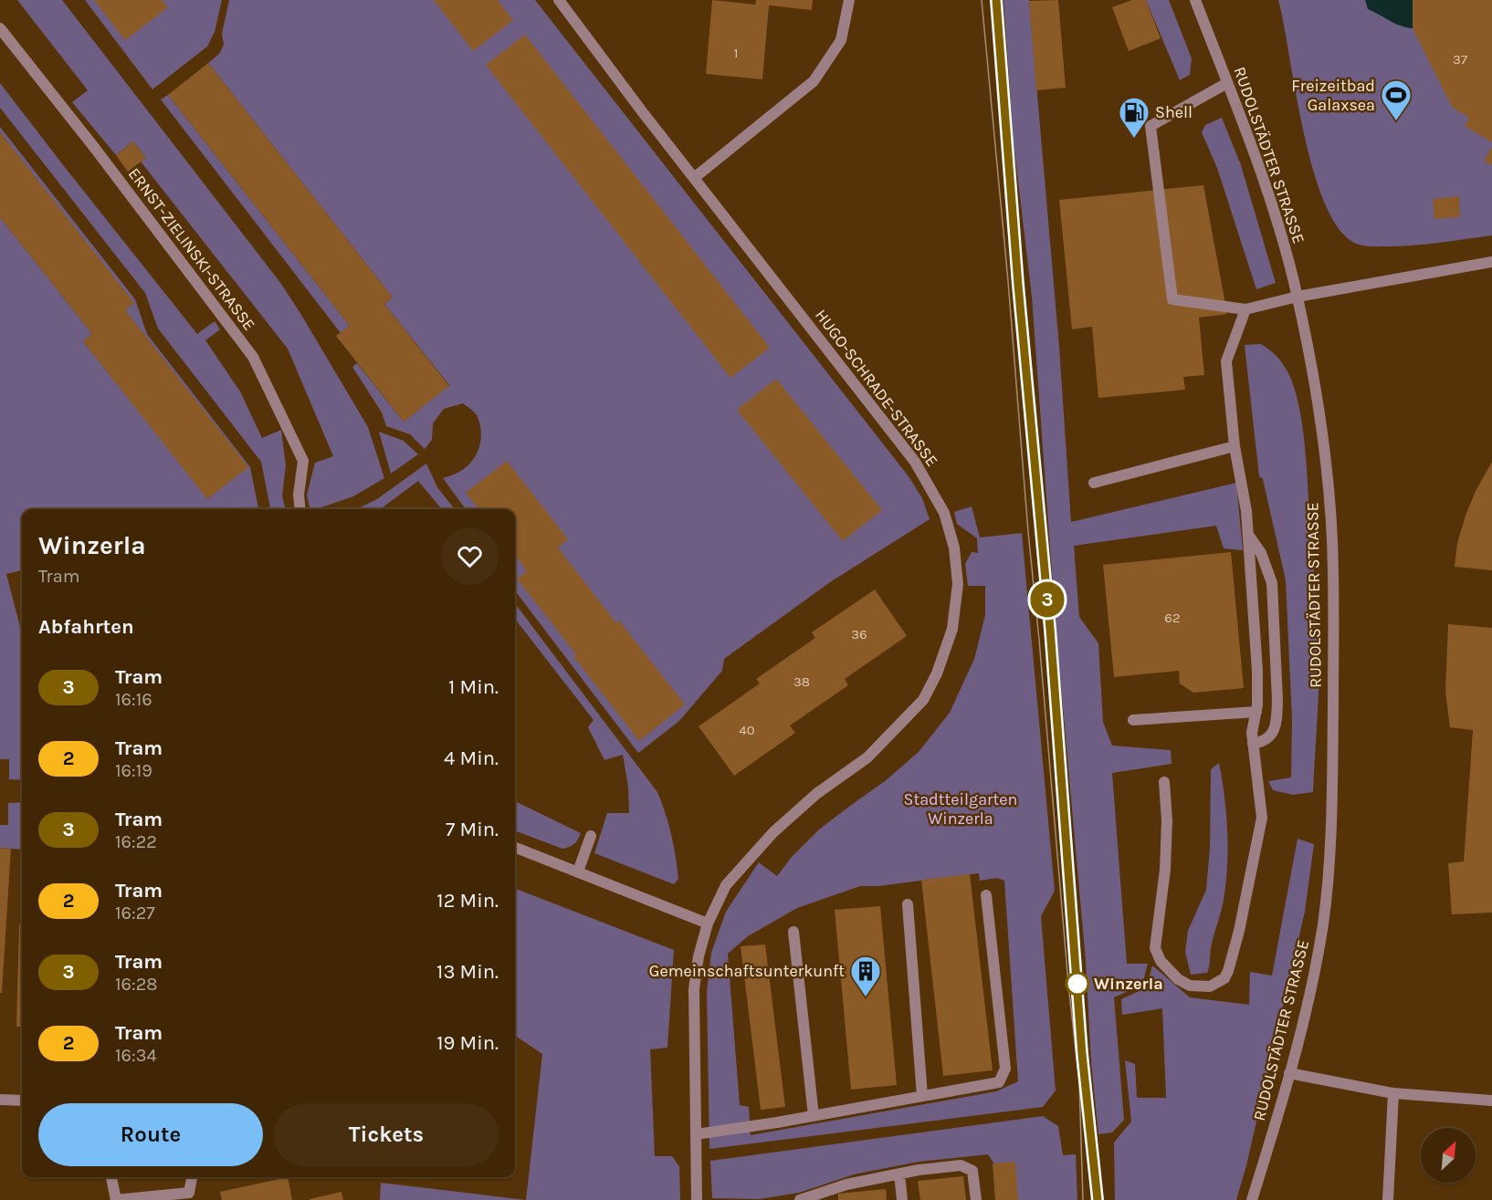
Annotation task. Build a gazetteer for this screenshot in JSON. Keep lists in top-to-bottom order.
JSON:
{
  "streets": {
    "street": ["RUDOLSTÄDTER STRASSE", "ERNST-ZIELINSKI-STRASSE", "HUGO-SCHRADE-STRASSE"]
  },
  "parks": ["Stadtteilgarten Winzerla"],
  "places": {
    "sports": ["Freizeitbad Galaxsea"],
    "fuel station": ["Shell"],
    "other": ["Winzerla"],
    "building": ["Gemeinschaftsunterkunft"]
  },
  "lines": ["tram line 3"],
  "house_numbers": [
    "1",
    "37",
    "62",
    "36",
    "38",
    "40"
  ],
  "north": "top right",
  "page": {
    "on_map": "3",
    "heading": [
      ["Winzerla", "Tram"],
      "Abfahrten"
    ],
    "list": [
      {
        "mark": "3",
        "name": "Tram",
        "note": "16:16",
        "value": "1 Min."
      },
      {
        "mark": "2",
        "name": "Tram",
        "note": "16:19",
        "value": "4 Min."
      },
      {
        "mark": "3",
        "name": "Tram",
        "note": "16:22",
        "value": "7 Min."
      },
      {
        "mark": "2",
        "name": "Tram",
        "note": "16:27",
        "value": "12 Min."
      },
      {
        "mark": "3",
        "name": "Tram",
        "note": "16:28",
        "value": "13 Min."
      },
      {
        "mark": "2",
        "name": "Tram",
        "note": "16:34",
        "value": "19 Min."
      }
    ],
    "buttons": ["Route", "Tickets"]
  }
}
